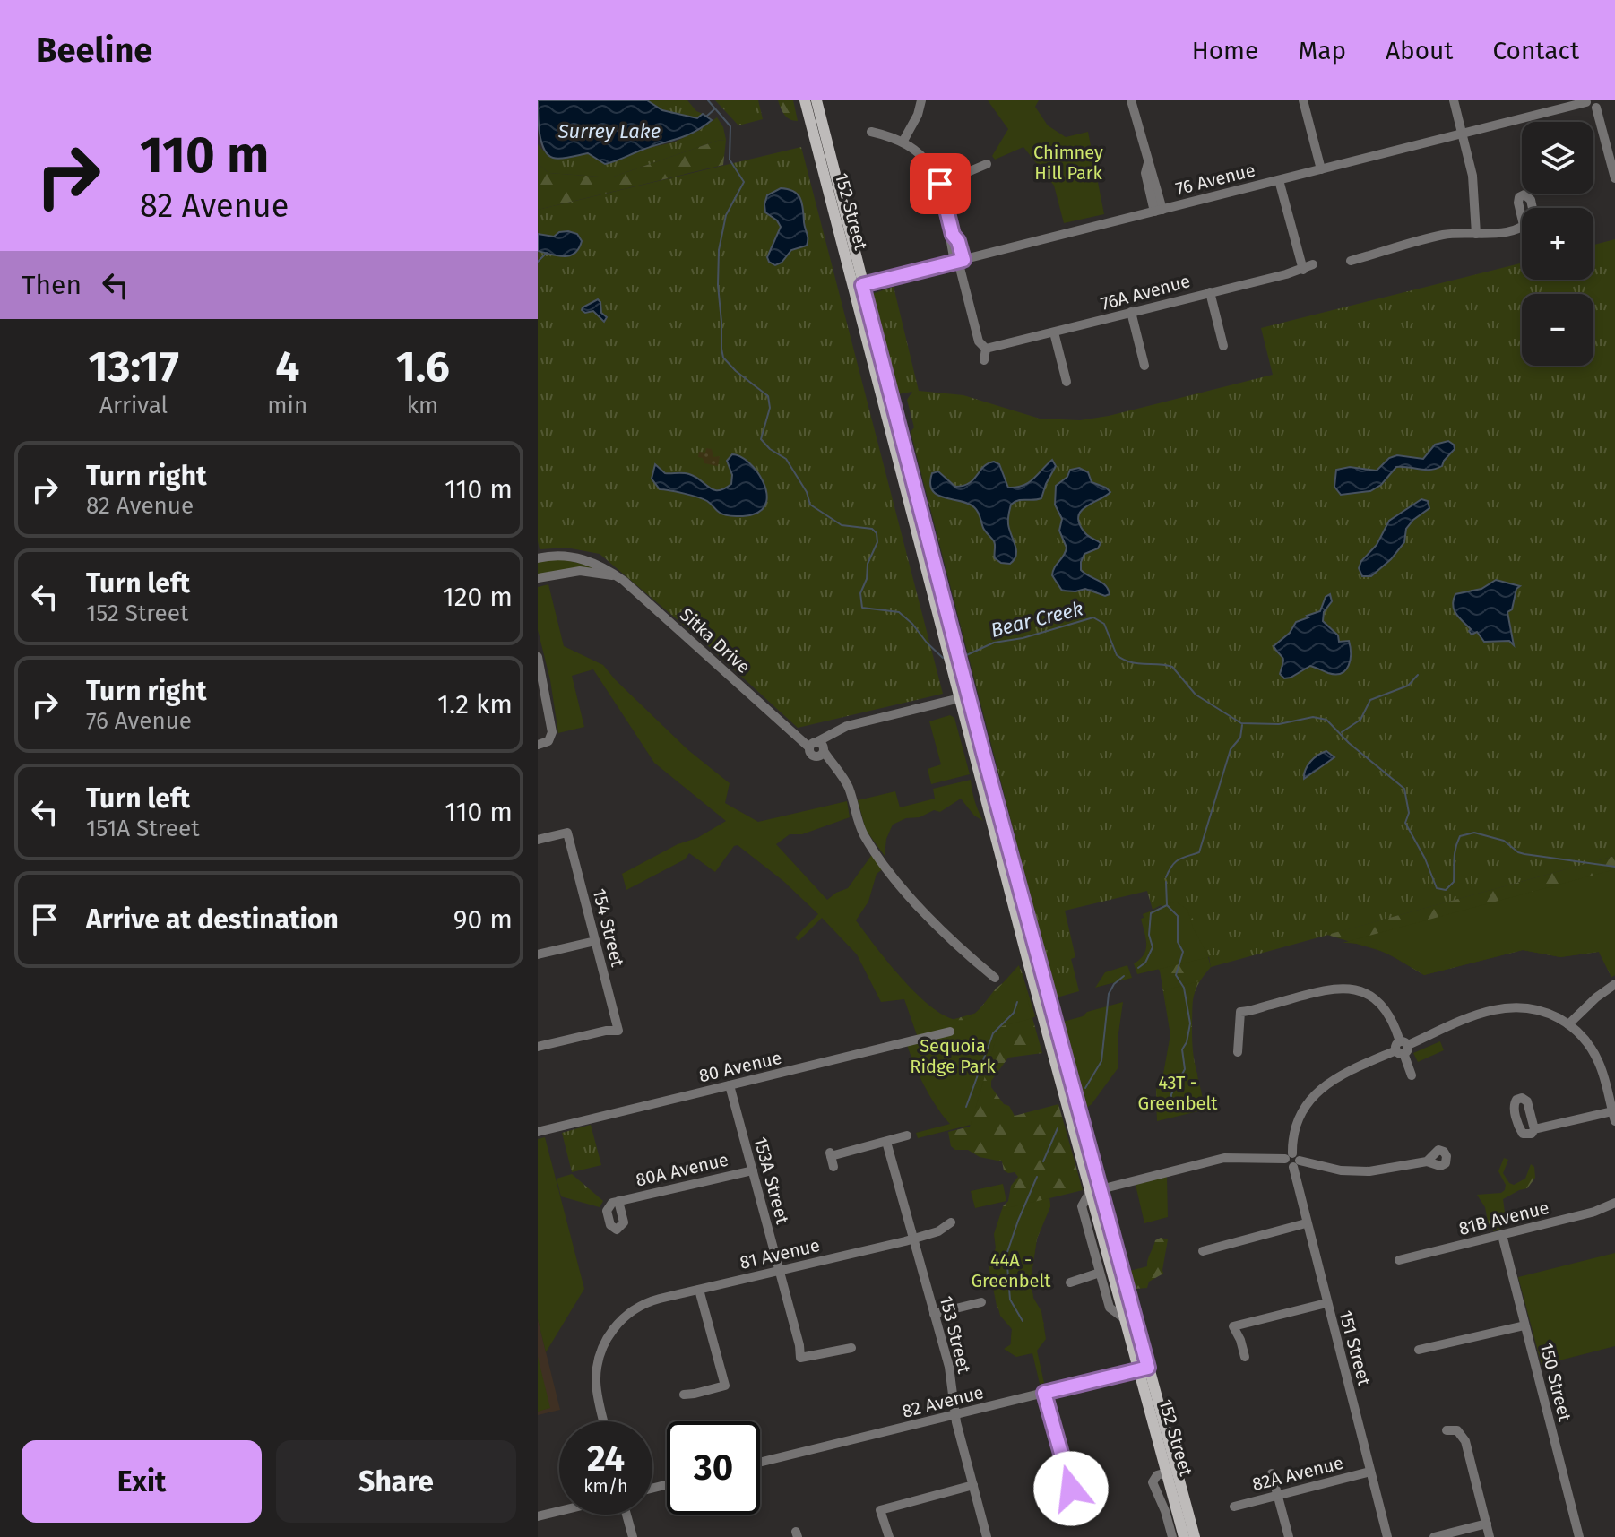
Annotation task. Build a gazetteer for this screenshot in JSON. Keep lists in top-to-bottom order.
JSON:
{
  "streets": {
    "main road": ["152 Street"],
    "street": [
      "76 Avenue",
      "76A Avenue",
      "Sitka Drive",
      "154 Street",
      "80 Avenue",
      "80A Avenue",
      "153A Street",
      "81B Avenue",
      "81 Avenue",
      "153 Street",
      "151 Street",
      "150 Street",
      "82 Avenue",
      "82A Avenue"
    ]
  },
  "crossings": [
    ["76 Avenue", "152 Street"],
    ["152 Street", "82 Avenue"],
    ["80 Avenue", "153A Street"],
    ["80A Avenue", "153A Street"],
    ["153A Street", "81 Avenue"],
    ["81B Avenue", "150 Street"],
    ["81 Avenue", "153 Street"],
    ["153 Street", "82 Avenue"],
    ["151 Street", "82A Avenue"]
  ],
  "water": ["Surrey Lake", "Bear Creek"],
  "parks": [
    "Chimney Hill Park",
    "Sequoia Ridge Park",
    "43T - Greenbelt",
    "44A - Greenbelt"
  ],
  "page": {
    "header": "Beeline",
    "nav": [
      "Home",
      "Map",
      "About",
      "Contact"
    ],
    "turn": ["110 m", "82 Avenue"],
    "map_buttons": ["+", "−"],
    "then": "Then",
    "eta": [
      "13:17",
      "Arrival",
      "4",
      "min",
      "1.6",
      "km"
    ],
    "list": [
      {
        "name": "Turn right",
        "note": "82 Avenue",
        "value": "110 m"
      },
      {
        "name": "Turn left",
        "note": "152 Street",
        "value": "120 m"
      },
      {
        "name": "Turn right",
        "note": "76 Avenue",
        "value": "1.2 km"
      },
      {
        "name": "Turn left",
        "note": "151A Street",
        "value": "110 m"
      },
      {
        "name": "Arrive at destination",
        "value": "90 m"
      }
    ],
    "speed": "24 km/h",
    "limit": "30",
    "buttons": ["Exit", "Share"]
  }
}
